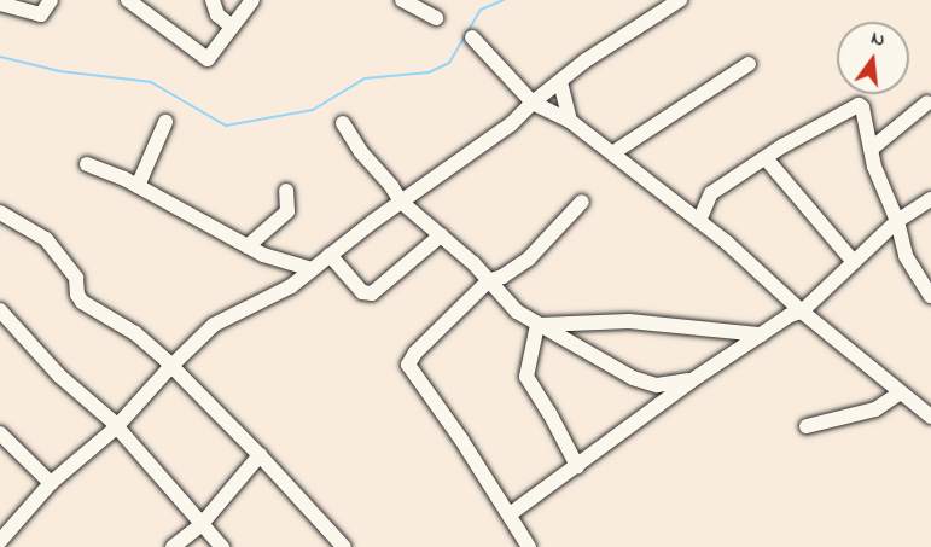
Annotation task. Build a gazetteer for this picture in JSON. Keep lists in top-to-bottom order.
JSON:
{
  "north": "top"
}
